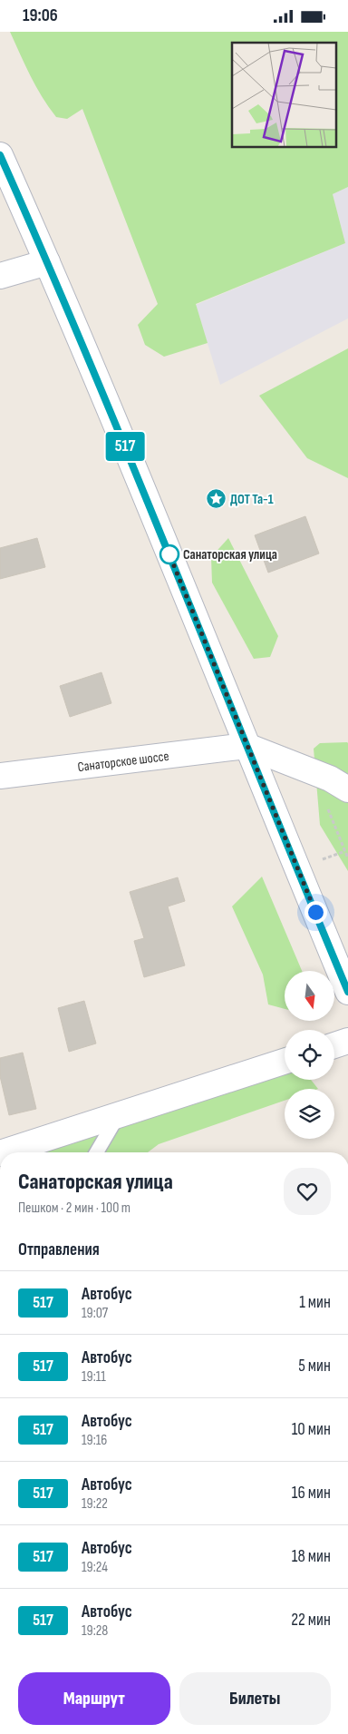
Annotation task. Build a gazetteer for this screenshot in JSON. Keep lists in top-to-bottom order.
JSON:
{
  "streets": {
    "main road": ["Санаторское шоссе"]
  },
  "places": {
    "place": ["ДОТ Та-1"],
    "other": ["Санаторская улица"]
  },
  "lines": ["bus line 517"],
  "north": "bottom",
  "page": {
    "status": "19:06",
    "on_map": "517",
    "heading": [
      ["Санаторская улица", "Пешком · 2 мин · 100 m"],
      "Отправления"
    ],
    "list": [
      {
        "mark": "517",
        "name": "Автобус",
        "note": "19:07",
        "value": "1 мин"
      },
      {
        "mark": "517",
        "name": "Автобус",
        "note": "19:11",
        "value": "5 мин"
      },
      {
        "mark": "517",
        "name": "Автобус",
        "note": "19:16",
        "value": "10 мин"
      },
      {
        "mark": "517",
        "name": "Автобус",
        "note": "19:22",
        "value": "16 мин"
      },
      {
        "mark": "517",
        "name": "Автобус",
        "note": "19:24",
        "value": "18 мин"
      },
      {
        "mark": "517",
        "name": "Автобус",
        "note": "19:28",
        "value": "22 мин"
      }
    ],
    "buttons": ["Маршрут", "Билеты"]
  }
}
